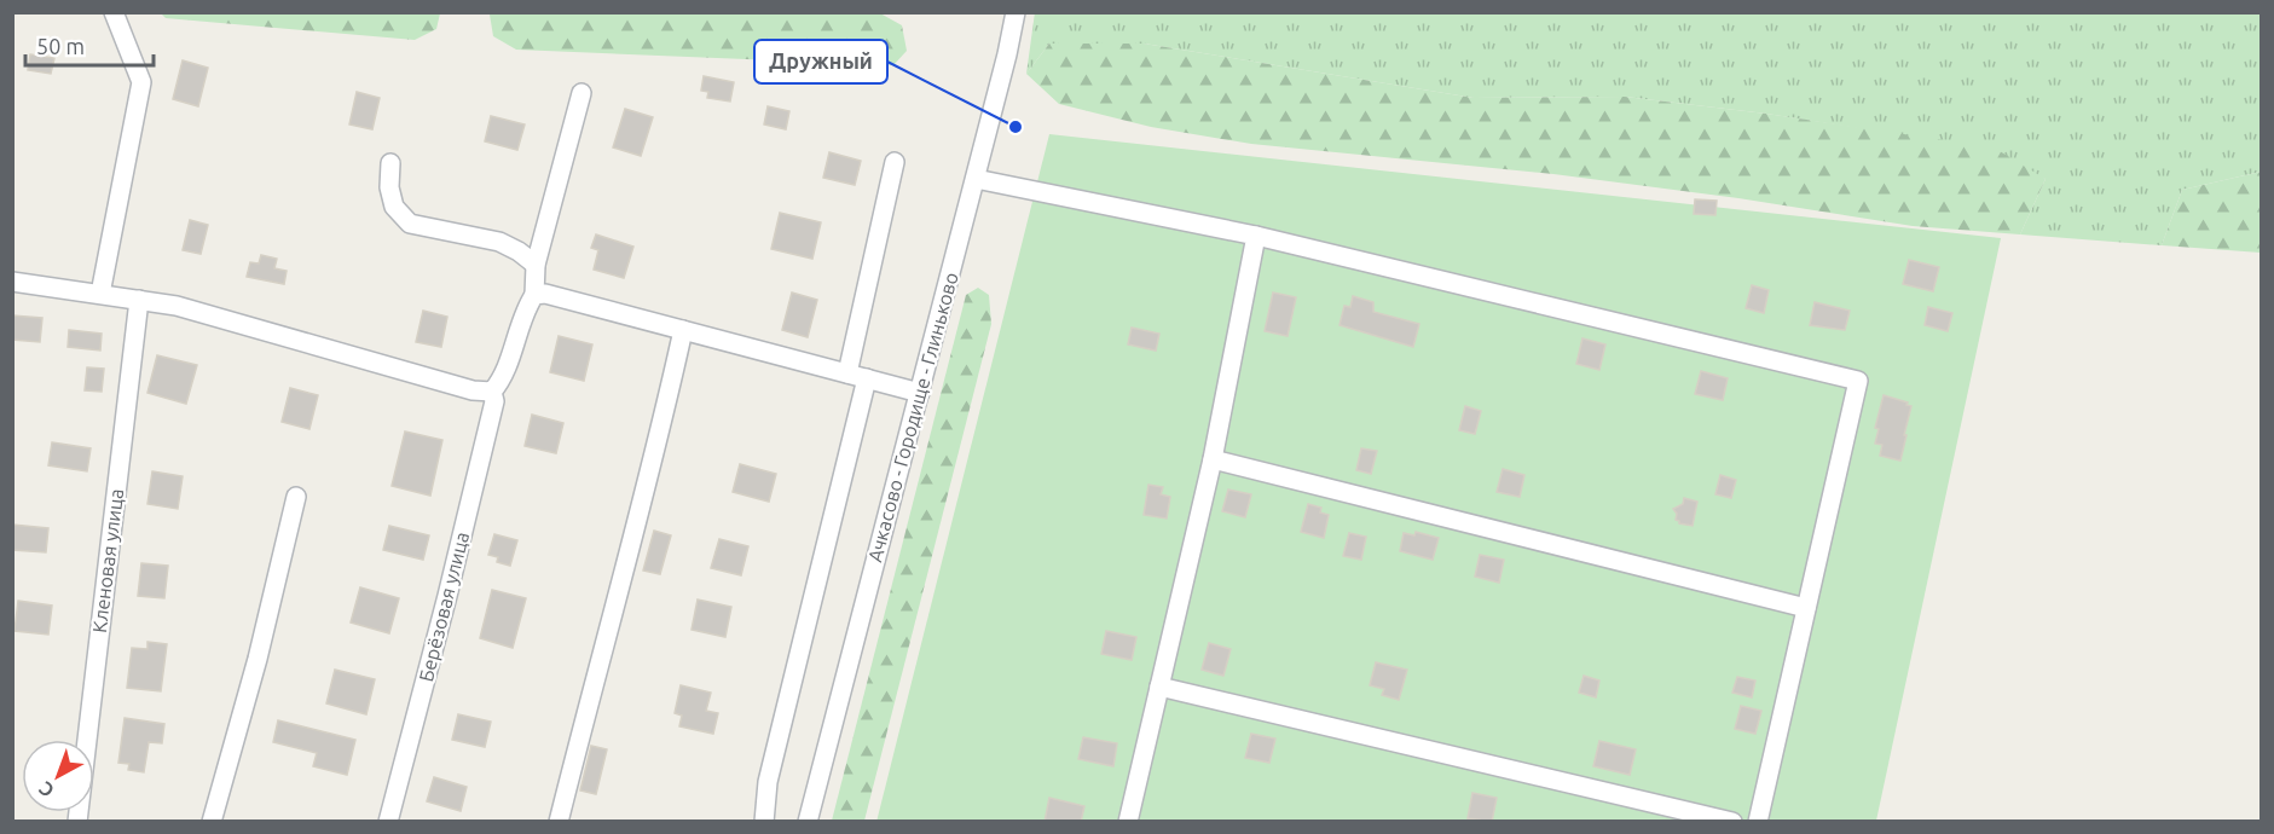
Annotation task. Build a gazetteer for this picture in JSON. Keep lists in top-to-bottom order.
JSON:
{
  "streets": {
    "street": ["Ачкасово - Городище - Глиньково", "Кленовая улица", "Берёзовая улица"]
  },
  "places": ["Дружный"],
  "scale_bar": "50 m",
  "north": "bottom left"
}
